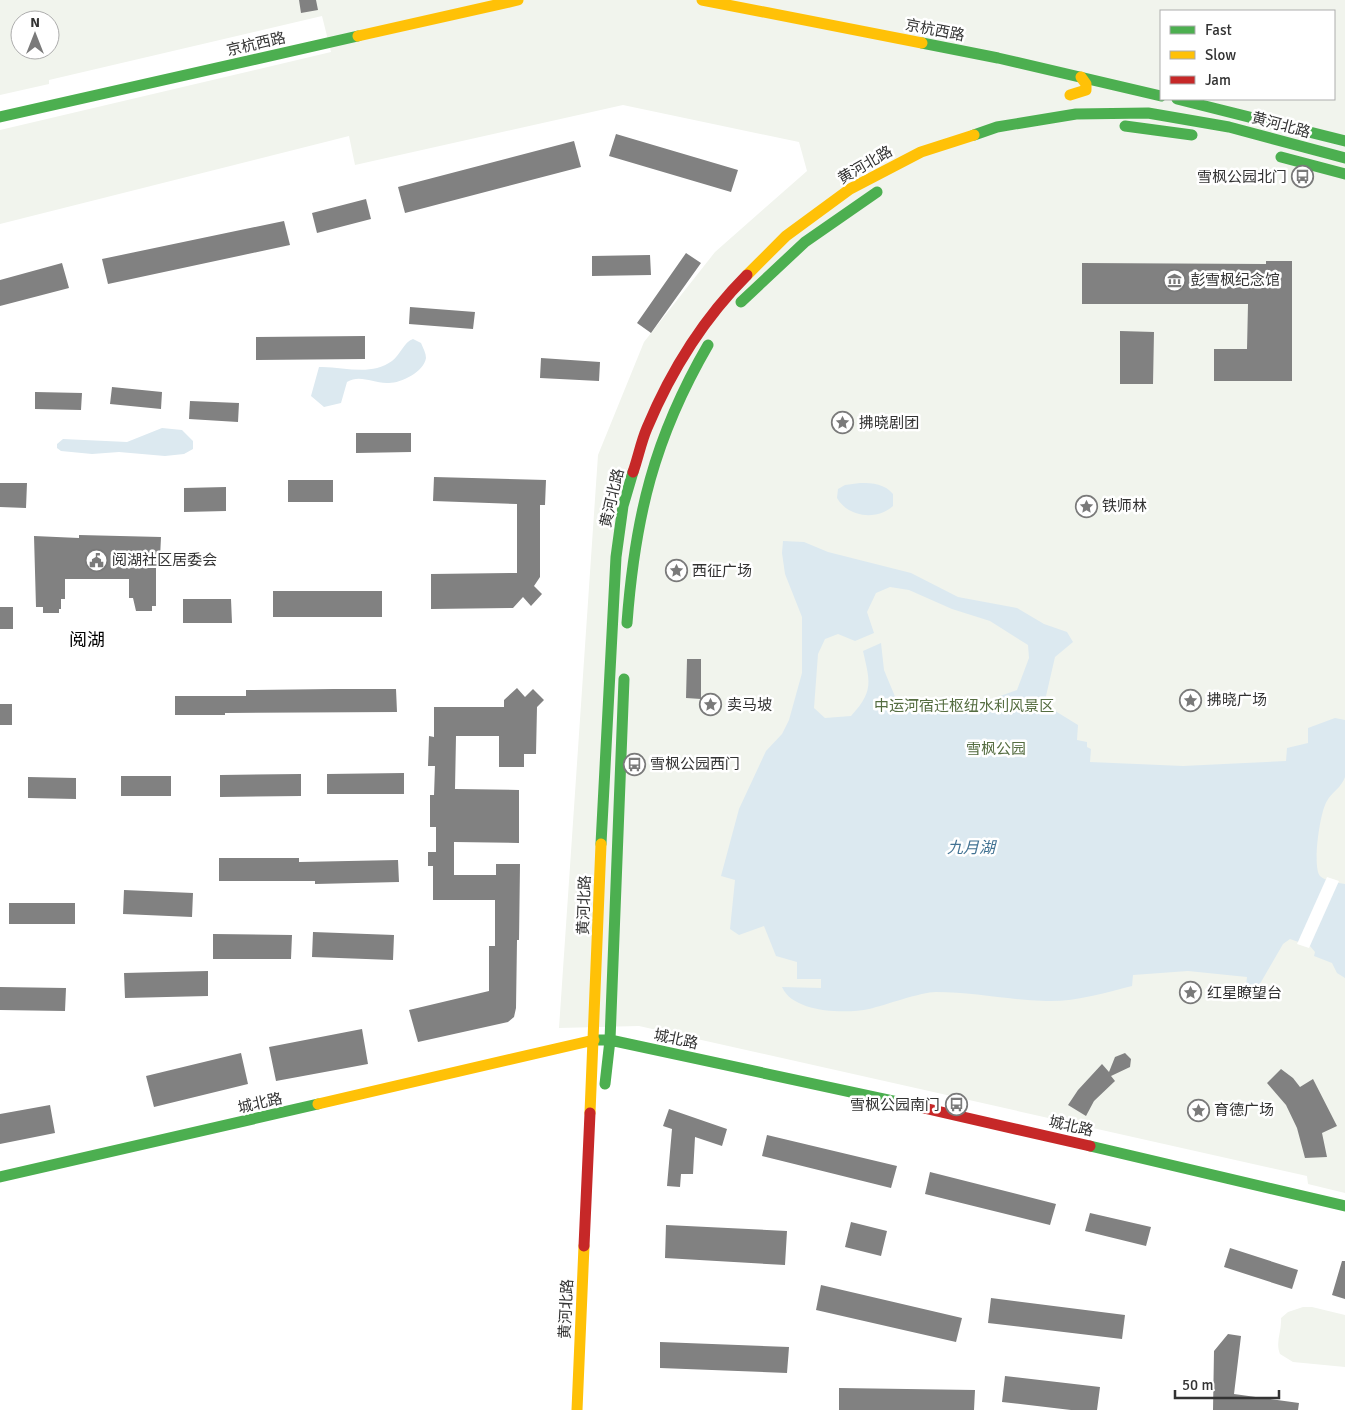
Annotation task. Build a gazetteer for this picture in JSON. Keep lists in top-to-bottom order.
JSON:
{
  "streets": {
    "main road": ["京杭西路", "黄河北路", "城北路"]
  },
  "crossings": [
    ["黄河北路", "城北路"]
  ],
  "districts": ["阅湖"],
  "water": ["九月湖"],
  "parks": ["中运河宿迁枢纽水利风景区", "雪枫公园"],
  "places": {
    "bus stop": ["雪枫公园北门", "雪枫公园西门", "雪枫公园南门"],
    "museum": ["彭雪枫纪念馆"],
    "place": [
      "拂晓剧团",
      "铁师林",
      "西征广场",
      "拂晓广场",
      "卖马坡",
      "红星瞭望台",
      "育德广场"
    ],
    "public building": ["阅湖社区居委会"]
  },
  "legend": ["Fast", "Slow", "Jam"],
  "scale_bar": "50 m",
  "north": "top"
}
